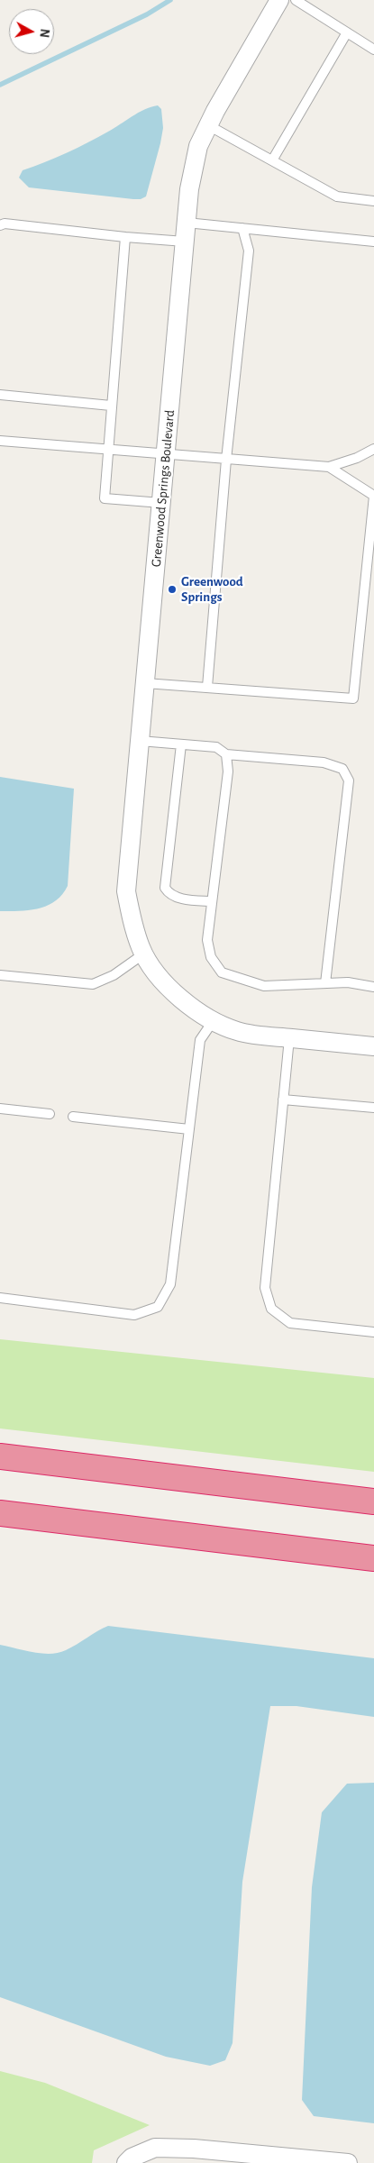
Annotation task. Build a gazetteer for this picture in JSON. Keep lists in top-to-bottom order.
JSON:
{
  "streets": {
    "street": ["Greenwood Springs Boulevard"]
  },
  "places": ["Greenwood Springs"],
  "north": "right"
}
